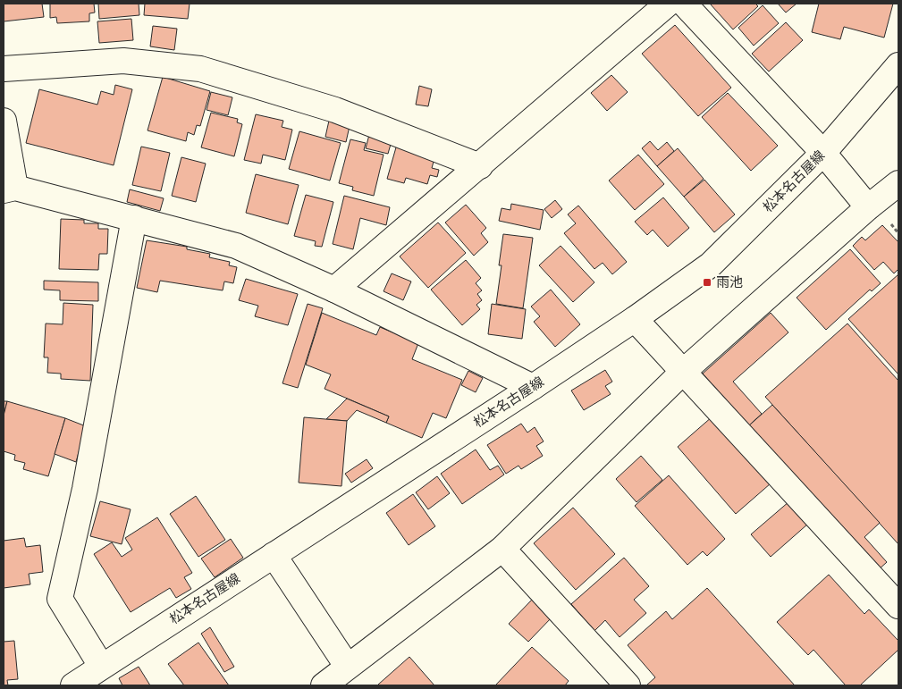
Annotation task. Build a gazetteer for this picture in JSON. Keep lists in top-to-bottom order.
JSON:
{
  "streets": {
    "street": ["松本名古屋線"]
  },
  "places": {
    "transit": ["雨池"]
  }
}
